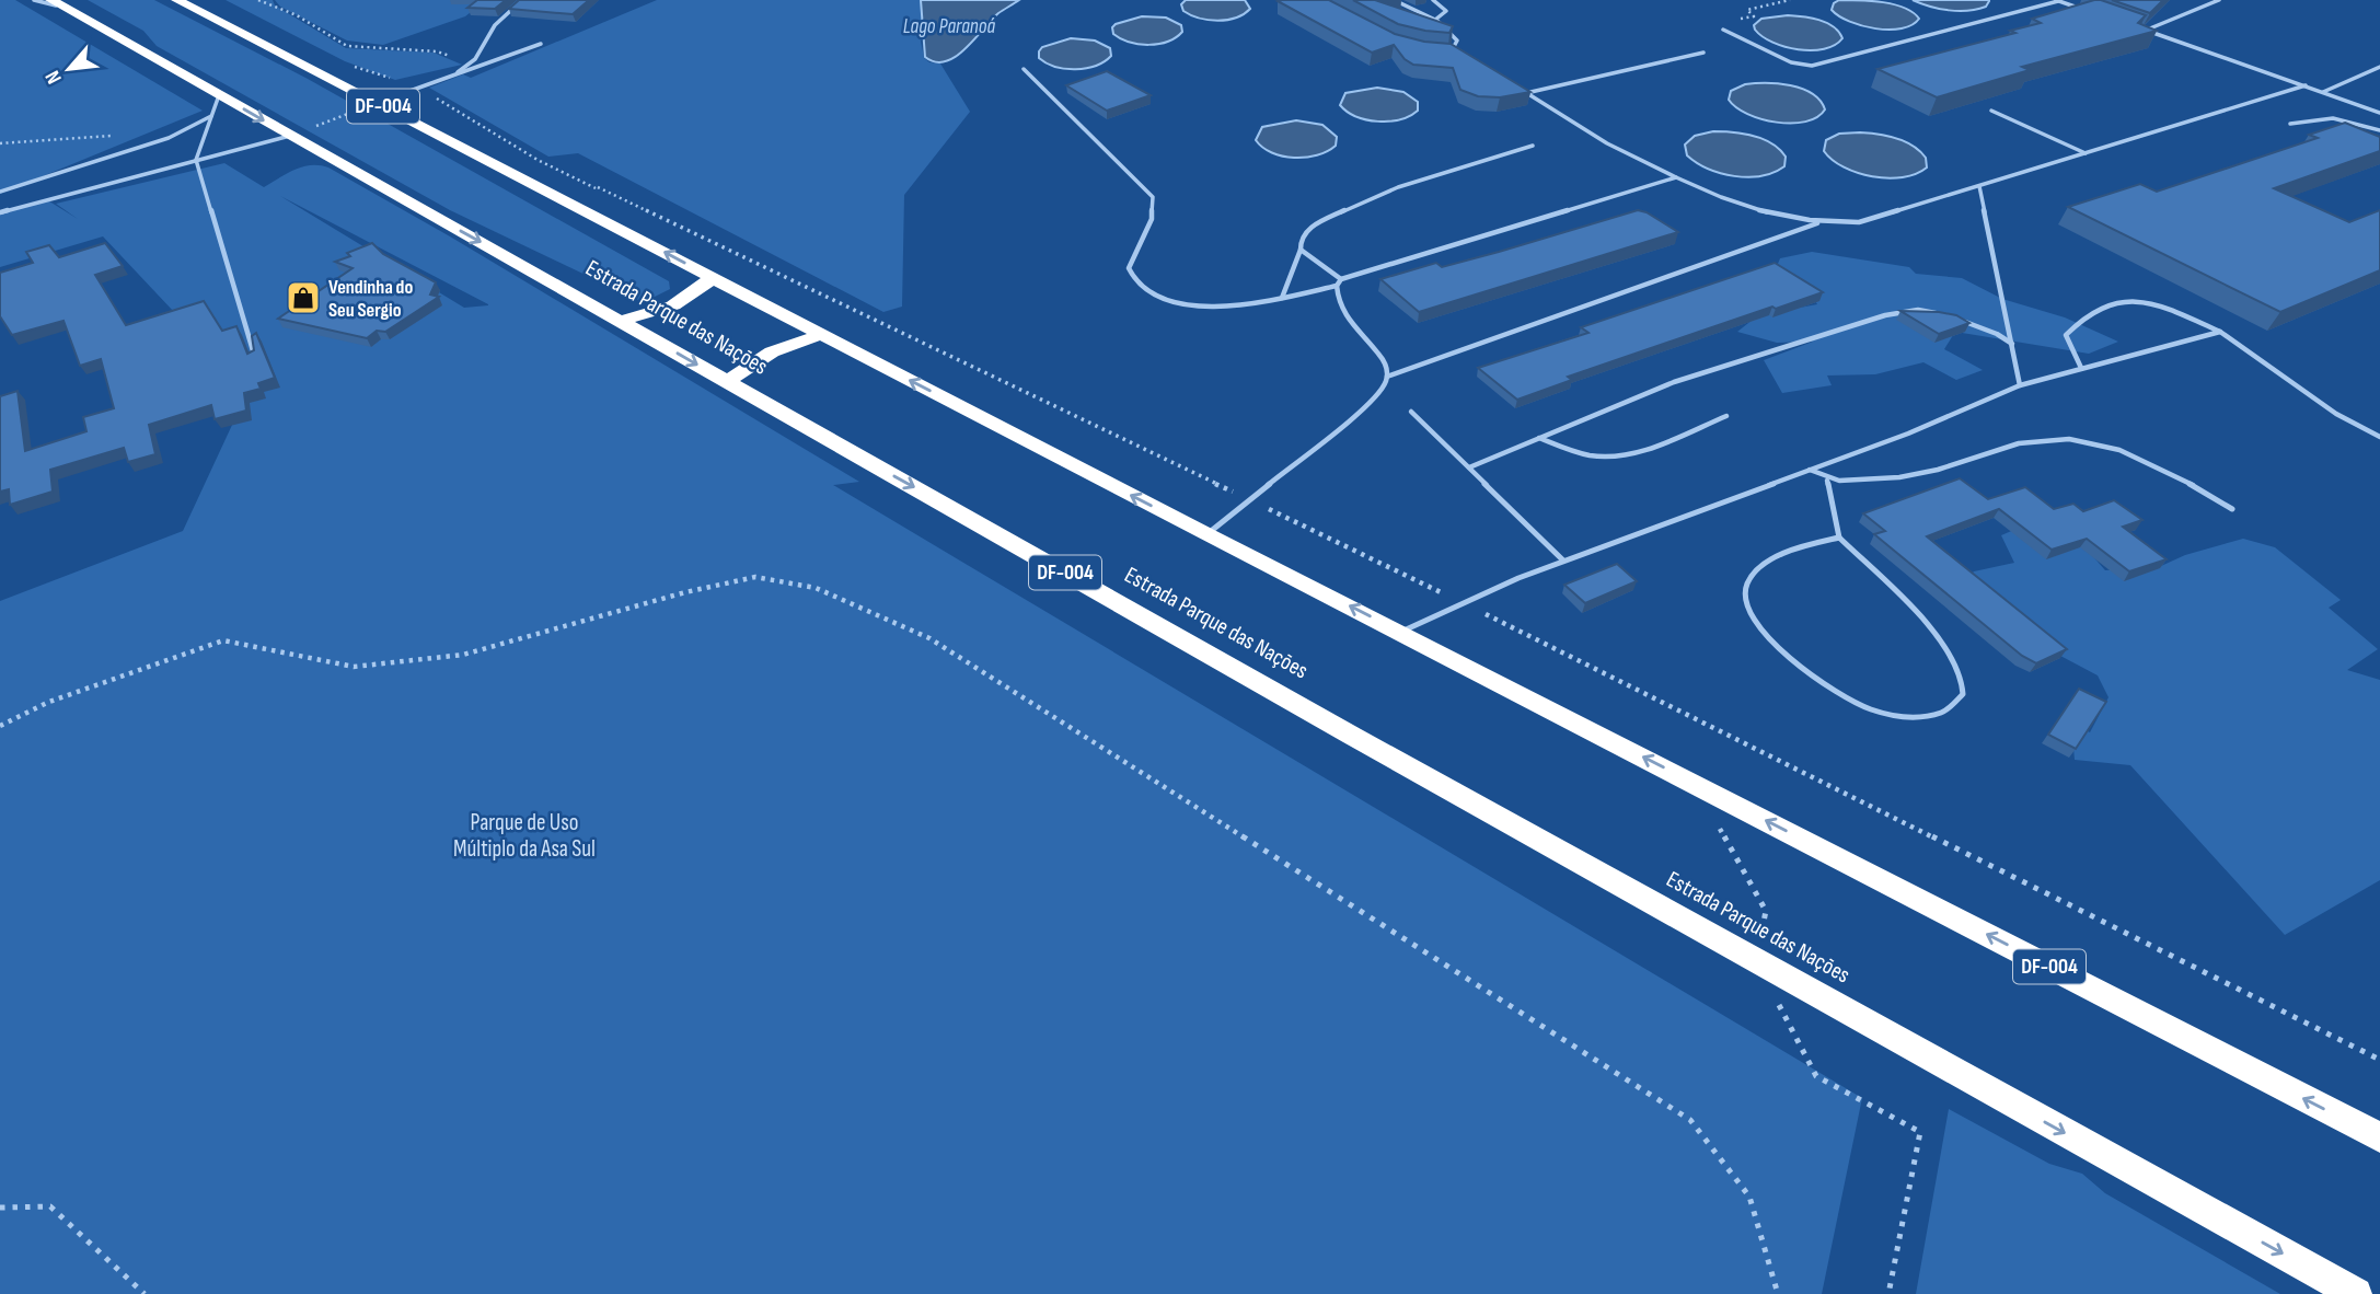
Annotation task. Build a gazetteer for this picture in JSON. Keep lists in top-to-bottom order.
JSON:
{
  "streets": {
    "highway": ["DF-004", "Estrada Parque das Nações"]
  },
  "water": ["Lago Paranoá"],
  "parks": ["Parque de Uso Múltiplo da Asa Sul"],
  "places": {
    "shop": ["Vendinha do Seu Sergio"]
  },
  "north": "bottom left"
}
